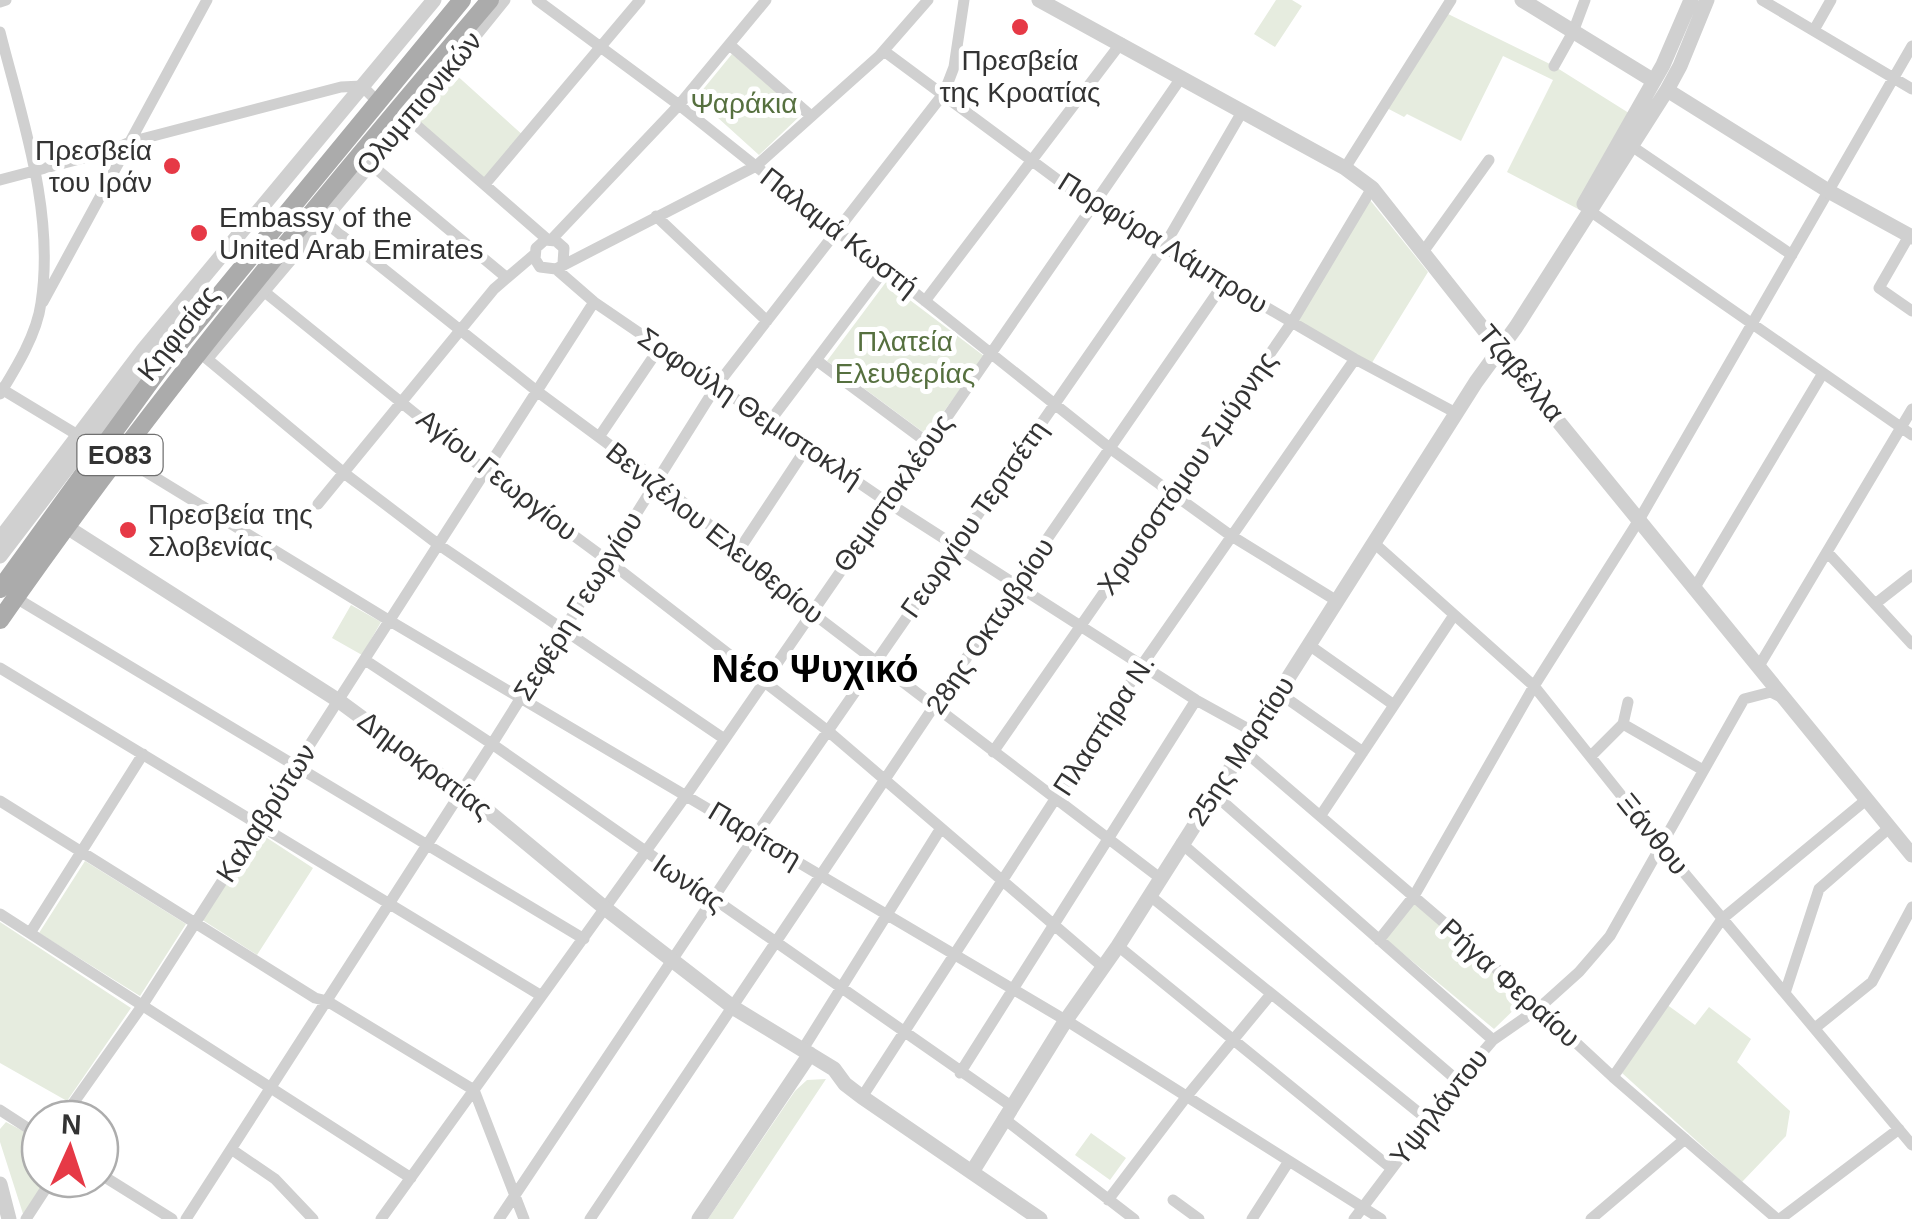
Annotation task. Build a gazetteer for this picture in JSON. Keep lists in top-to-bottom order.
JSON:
{
  "streets": {
    "main road": ["Κηφισίας", "ΕΟ83"],
    "street": [
      "Ολυμπιονικών",
      "Παλαμά Κωστή",
      "Πορφύρα Λάμπρου",
      "Τζαβέλλα",
      "Σοφούλη Θεμιστοκλή",
      "Χρυσοστόμου Σμύρνης",
      "Αγίου Γεωργίου",
      "Θεμιστοκλέους",
      "Γεωργίου Τερτσέτη",
      "Βενιζέλου Ελευθερίου",
      "Σεφέρη Γεωργίου",
      "28ης Οκτωβρίου",
      "Πλαστήρα Ν.",
      "25ης Μαρτίου",
      "Δημοκρατίας",
      "Καλαβρύτων",
      "Ξάνθου",
      "Παρίτση",
      "Ιωνίας",
      "Ρήγα Φεραίου",
      "Υψηλάντου"
    ]
  },
  "crossings": [
    ["Ολυμπιονικών", "Αγίου Γεωργίου"],
    ["Ολυμπιονικών", "Βενιζέλου Ελευθερίου"],
    ["Ολυμπιονικών", "Δημοκρατίας"],
    ["Ολυμπιονικών", "Παρίτση"],
    ["Παλαμά Κωστή", "Χρυσοστόμου Σμύρνης"],
    ["Παλαμά Κωστή", "Θεμιστοκλέους"],
    ["Παλαμά Κωστή", "Γεωργίου Τερτσέτη"],
    ["Παλαμά Κωστή", "Σεφέρη Γεωργίου"],
    ["Παλαμά Κωστή", "28ης Οκτωβρίου"],
    ["Παλαμά Κωστή", "Πλαστήρα Ν."],
    ["Παλαμά Κωστή", "25ης Μαρτίου"],
    ["Πορφύρα Λάμπρου", "Χρυσοστόμου Σμύρνης"],
    ["Πορφύρα Λάμπρου", "Θεμιστοκλέους"],
    ["Πορφύρα Λάμπρου", "Γεωργίου Τερτσέτη"],
    ["Πορφύρα Λάμπρου", "Σεφέρη Γεωργίου"],
    ["Πορφύρα Λάμπρου", "28ης Οκτωβρίου"],
    ["Πορφύρα Λάμπρου", "Πλαστήρα Ν."],
    ["Πορφύρα Λάμπρου", "25ης Μαρτίου"],
    ["Τζαβέλλα", "Χρυσοστόμου Σμύρνης"],
    ["Τζαβέλλα", "Θεμιστοκλέους"],
    ["Τζαβέλλα", "Γεωργίου Τερτσέτη"],
    ["Τζαβέλλα", "25ης Μαρτίου"],
    ["Τζαβέλλα", "Υψηλάντου"],
    ["Σοφούλη Θεμιστοκλή", "Χρυσοστόμου Σμύρνης"],
    ["Σοφούλη Θεμιστοκλή", "Θεμιστοκλέους"],
    ["Σοφούλη Θεμιστοκλή", "Γεωργίου Τερτσέτη"],
    ["Σοφούλη Θεμιστοκλή", "Σεφέρη Γεωργίου"],
    ["Σοφούλη Θεμιστοκλή", "28ης Οκτωβρίου"],
    ["Σοφούλη Θεμιστοκλή", "Πλαστήρα Ν."],
    ["Σοφούλη Θεμιστοκλή", "25ης Μαρτίου"],
    ["Σοφούλη Θεμιστοκλή", "Καλαβρύτων"],
    ["Χρυσοστόμου Σμύρνης", "Βενιζέλου Ελευθερίου"],
    ["Αγίου Γεωργίου", "Θεμιστοκλέους"],
    ["Αγίου Γεωργίου", "Γεωργίου Τερτσέτη"],
    ["Αγίου Γεωργίου", "Σεφέρη Γεωργίου"],
    ["Αγίου Γεωργίου", "28ης Οκτωβρίου"],
    ["Αγίου Γεωργίου", "Πλαστήρα Ν."],
    ["Αγίου Γεωργίου", "25ης Μαρτίου"],
    ["Αγίου Γεωργίου", "Καλαβρύτων"],
    ["Θεμιστοκλέους", "Βενιζέλου Ελευθερίου"],
    ["Θεμιστοκλέους", "Δημοκρατίας"],
    ["Θεμιστοκλέους", "Παρίτση"],
    ["Θεμιστοκλέους", "Ιωνίας"],
    ["Γεωργίου Τερτσέτη", "Βενιζέλου Ελευθερίου"],
    ["Γεωργίου Τερτσέτη", "Δημοκρατίας"],
    ["Γεωργίου Τερτσέτη", "Παρίτση"],
    ["Γεωργίου Τερτσέτη", "Ιωνίας"],
    ["Βενιζέλου Ελευθερίου", "Σεφέρη Γεωργίου"],
    ["Βενιζέλου Ελευθερίου", "28ης Οκτωβρίου"],
    ["Βενιζέλου Ελευθερίου", "Πλαστήρα Ν."],
    ["Βενιζέλου Ελευθερίου", "25ης Μαρτίου"],
    ["Βενιζέλου Ελευθερίου", "Καλαβρύτων"],
    ["Σεφέρη Γεωργίου", "Δημοκρατίας"],
    ["Σεφέρη Γεωργίου", "Παρίτση"],
    ["Σεφέρη Γεωργίου", "Ιωνίας"],
    ["28ης Οκτωβρίου", "Δημοκρατίας"],
    ["28ης Οκτωβρίου", "Παρίτση"],
    ["28ης Οκτωβρίου", "Ιωνίας"],
    ["Πλαστήρα Ν.", "Δημοκρατίας"],
    ["Πλαστήρα Ν.", "Παρίτση"],
    ["Πλαστήρα Ν.", "Ιωνίας"],
    ["25ης Μαρτίου", "Δημοκρατίας"],
    ["25ης Μαρτίου", "Ξάνθου"],
    ["25ης Μαρτίου", "Παρίτση"],
    ["25ης Μαρτίου", "Ιωνίας"],
    ["25ης Μαρτίου", "Ρήγα Φεραίου"],
    ["Δημοκρατίας", "Καλαβρύτων"],
    ["Καλαβρύτων", "Παρίτση"],
    ["Καλαβρύτων", "Ιωνίας"],
    ["Ξάνθου", "Υψηλάντου"],
    ["Παρίτση", "Υψηλάντου"],
    ["Ρήγα Φεραίου", "Υψηλάντου"]
  ],
  "districts": ["Νέο Ψυχικό"],
  "parks": ["Ψαράκια", "Πλατεία Ελευθερίας"],
  "places": [
    "Πρεσβεία της Κροατίας",
    "Πρεσβεία του Ιράν",
    "Embassy of the United Arab Emirates",
    "Πρεσβεία της Σλοβενίας"
  ],
  "north": "top"
}
